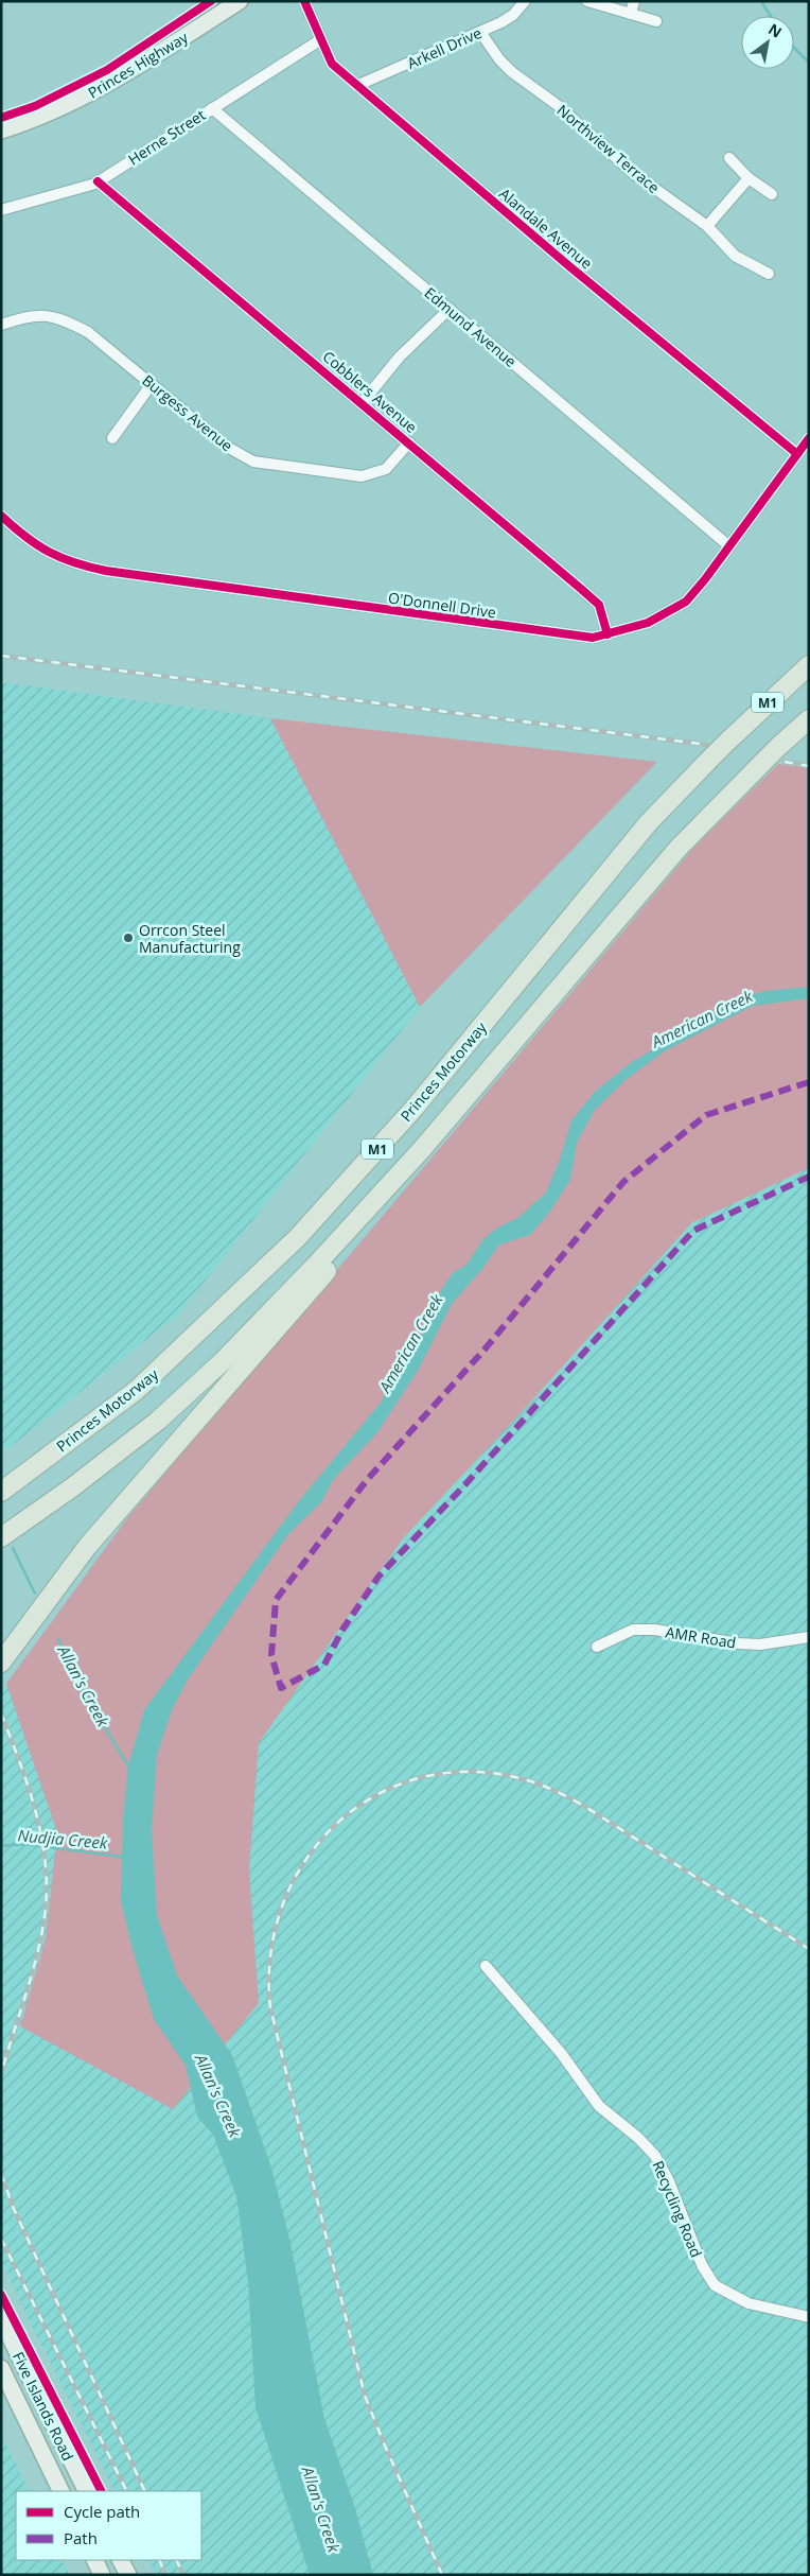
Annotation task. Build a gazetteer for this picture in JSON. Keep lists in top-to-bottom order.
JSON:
{
  "streets": {
    "highway": ["M1", "Princes Motorway"],
    "main road": ["Princes Highway", "Five Islands Road"],
    "street": [
      "Arkell Drive",
      "Herne Street",
      "Northview Terrace",
      "Alandale Avenue",
      "Edmund Avenue",
      "Cobblers Avenue",
      "Burgess Avenue",
      "O'Donnell Drive",
      "AMR Road",
      "Recycling Road"
    ]
  },
  "crossings": [
    ["Arkell Drive", "Northview Terrace"],
    ["Arkell Drive", "Alandale Avenue"],
    ["Herne Street", "Alandale Avenue"],
    ["Herne Street", "Edmund Avenue"],
    ["Herne Street", "Cobblers Avenue"],
    ["Alandale Avenue", "O'Donnell Drive"],
    ["Edmund Avenue", "O'Donnell Drive"],
    ["Cobblers Avenue", "Burgess Avenue"],
    ["Cobblers Avenue", "O'Donnell Drive"]
  ],
  "water": ["American Creek", "Allan's Creek", "Nudjia Creek"],
  "places": ["Orrcon Steel Manufacturing"],
  "legend": ["Cycle path", "Path"],
  "north": "top right"
}
